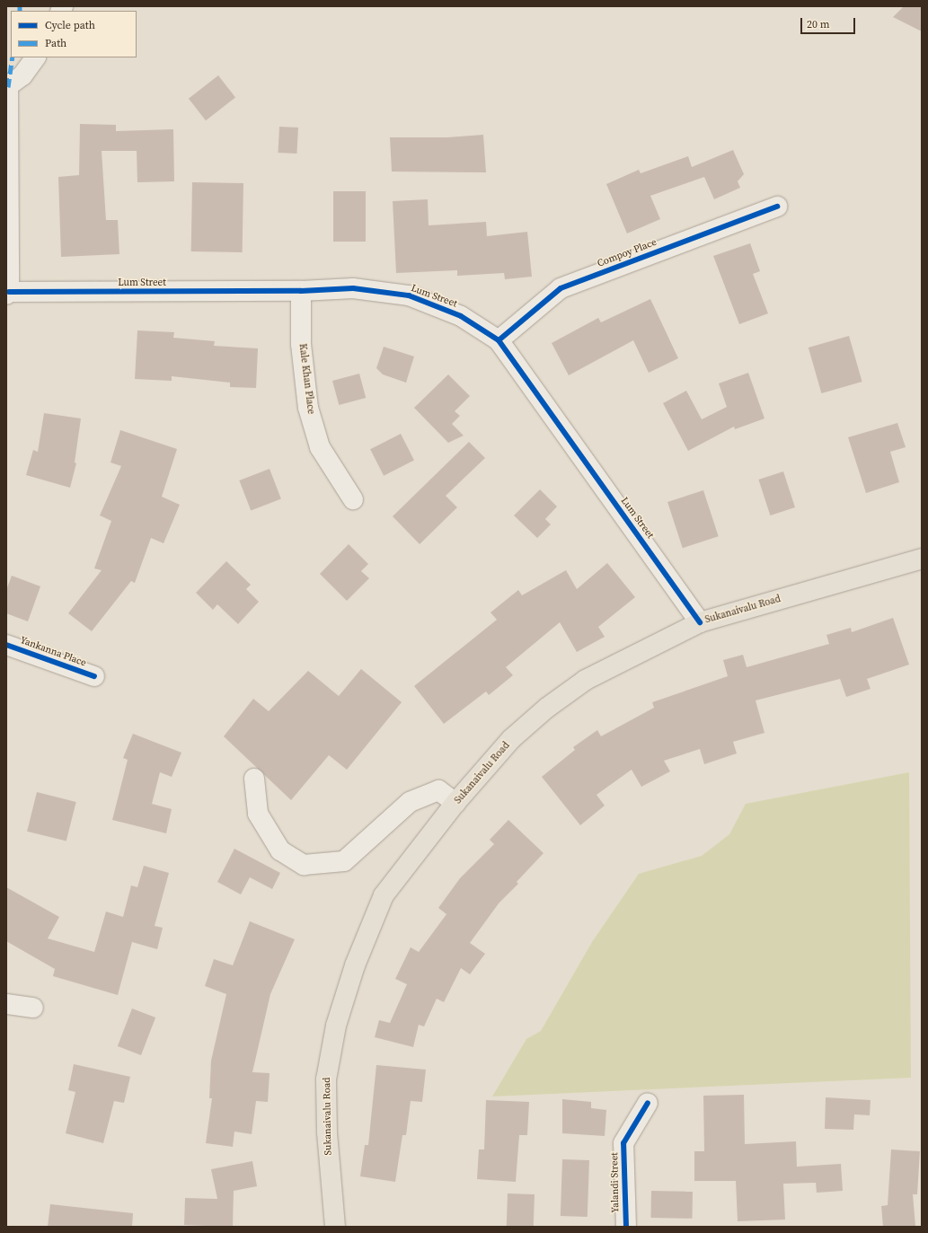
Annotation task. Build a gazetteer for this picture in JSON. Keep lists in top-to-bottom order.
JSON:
{
  "streets": {
    "main road": ["Sukanaivalu Road"],
    "street": [
      "Compoy Place",
      "Lum Street",
      "Kale Khan Place",
      "Yankanna Place",
      "Yalandi Street"
    ]
  },
  "crossings": [
    ["Compoy Place", "Lum Street"],
    ["Lum Street", "Kale Khan Place"],
    ["Lum Street", "Sukanaivalu Road"]
  ],
  "legend": ["Cycle path", "Path"],
  "scale_bar": "20 m"
}
